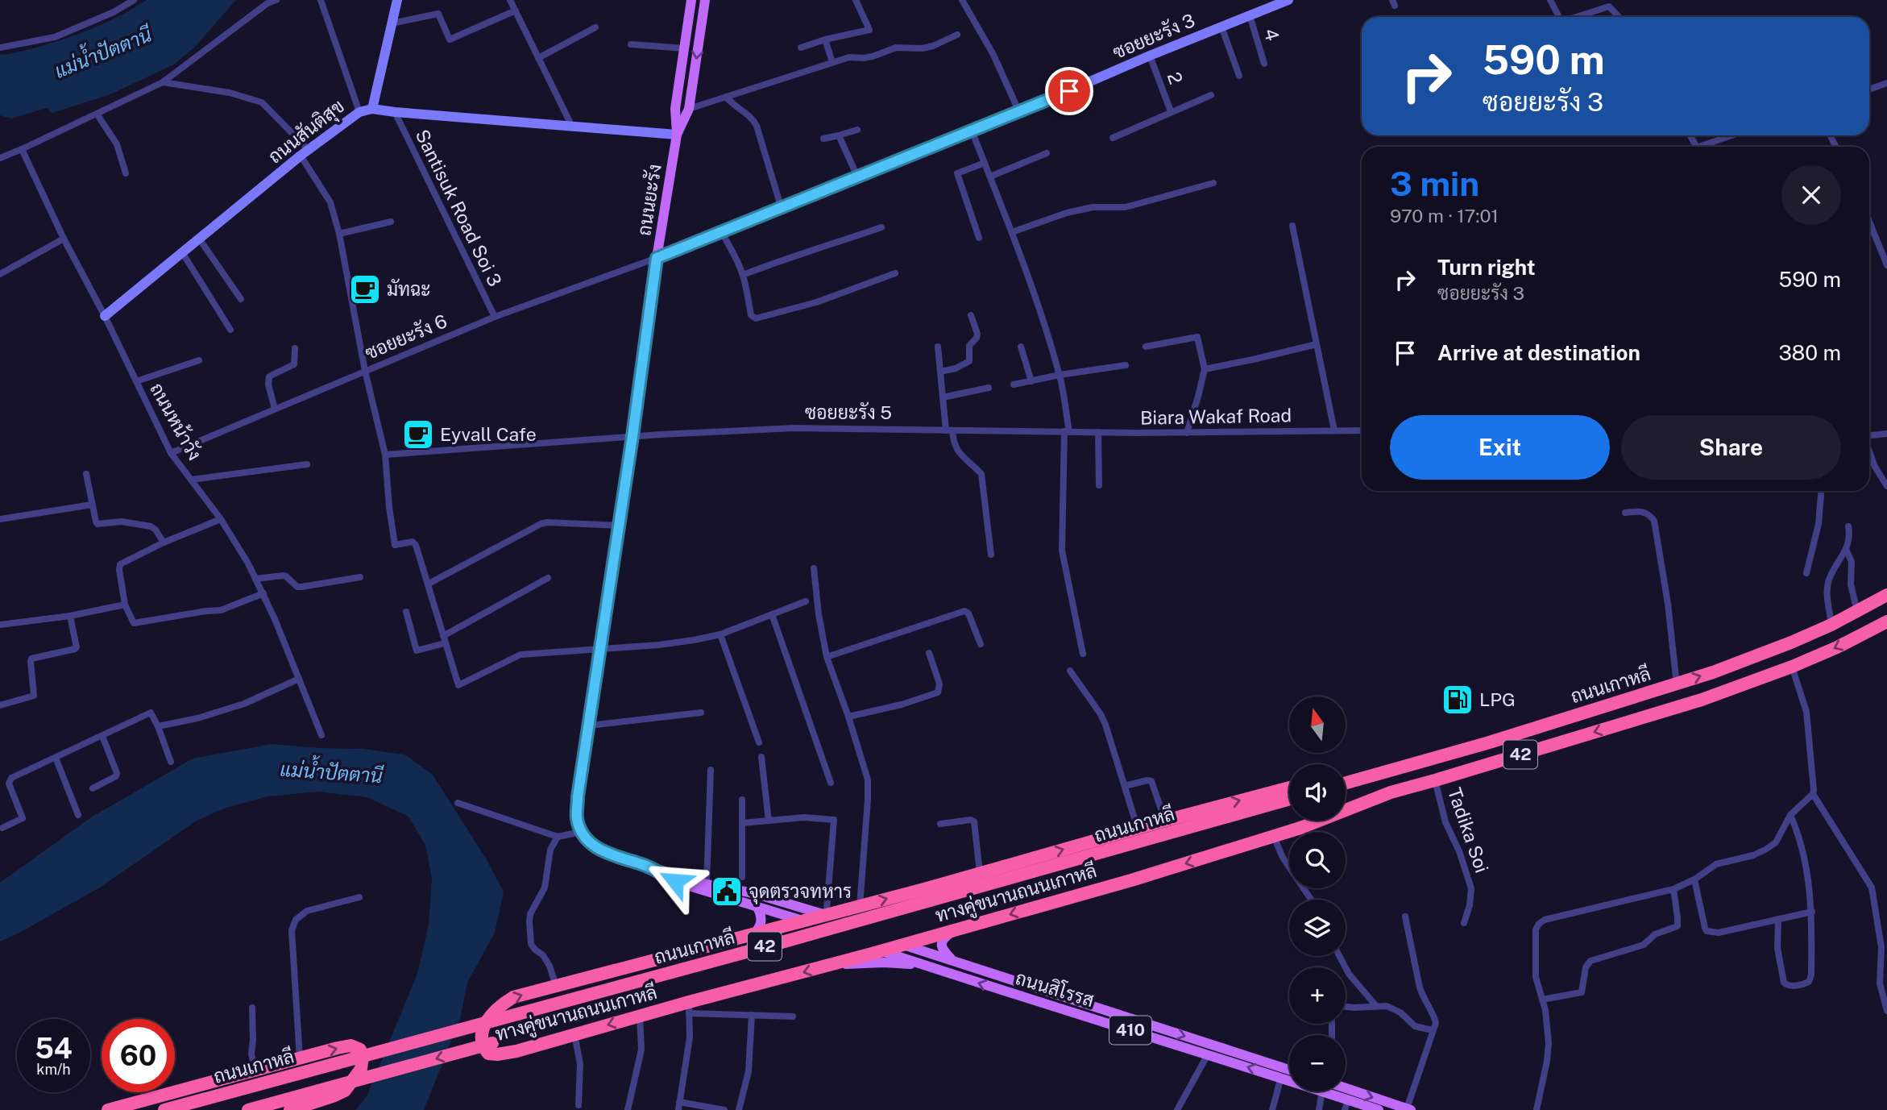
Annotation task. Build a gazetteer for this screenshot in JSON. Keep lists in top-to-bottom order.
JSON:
{
  "streets": {
    "highway": ["ถนนเกาหลี", "42", "ทางคู่ขนานถนนเกาหลี"],
    "main road": ["ถนนยะรัง", "ถนนสิโรรส", "410"],
    "street": [
      "4",
      "ซอยยะรัง 3",
      "2",
      "ถนนสันติสุข",
      "Santisuk Road Soi 3",
      "ซอยยะรัง 6",
      "ซอยยะรัง 5",
      "Biara Wakaf Road",
      "ถนนหน้าวัง",
      "Tadika Soi"
    ]
  },
  "crossings": [
    ["4", "ซอยยะรัง 3"],
    ["ซอยยะรัง 3", "2"],
    ["ซอยยะรัง 3", "ถนนยะรัง"],
    ["ซอยยะรัง 3", "ซอยยะรัง 6"],
    ["ถนนสันติสุข", "ถนนยะรัง"],
    ["ถนนสันติสุข", "Santisuk Road Soi 3"],
    ["ถนนสันติสุข", "ถนนหน้าวัง"],
    ["ถนนยะรัง", "ซอยยะรัง 6"],
    ["ถนนยะรัง", "ซอยยะรัง 5"],
    ["Santisuk Road Soi 3", "ซอยยะรัง 6"],
    ["ซอยยะรัง 6", "ถนนหน้าวัง"],
    ["ซอยยะรัง 5", "Biara Wakaf Road"],
    ["ถนนเกาหลี", "42"],
    ["42", "Tadika Soi"],
    ["42", "ทางคู่ขนานถนนเกาหลี"],
    ["Tadika Soi", "ทางคู่ขนานถนนเกาหลี"],
    ["ทางคู่ขนานถนนเกาหลี", "ถนนสิโรรส"]
  ],
  "water": ["แม่น้ำปัตตานี"],
  "places": {
    "cafe": ["มัทฉะ", "Eyvall Cafe"],
    "fuel station": ["LPG"],
    "public building": ["จุดตรวจทหาร"]
  },
  "north": "top",
  "page": {
    "turn": ["590 m", "ซอยยะรัง 3"],
    "heading": ["3 min", "970 m · 17:01"],
    "list": [
      {
        "name": "Turn right",
        "note": "ซอยยะรัง 3",
        "value": "590 m"
      },
      {
        "name": "Arrive at destination",
        "value": "380 m"
      }
    ],
    "buttons": ["Exit", "Share"],
    "map_buttons": ["+", "−"],
    "speed": "54 km/h",
    "limit": "60"
  }
}
